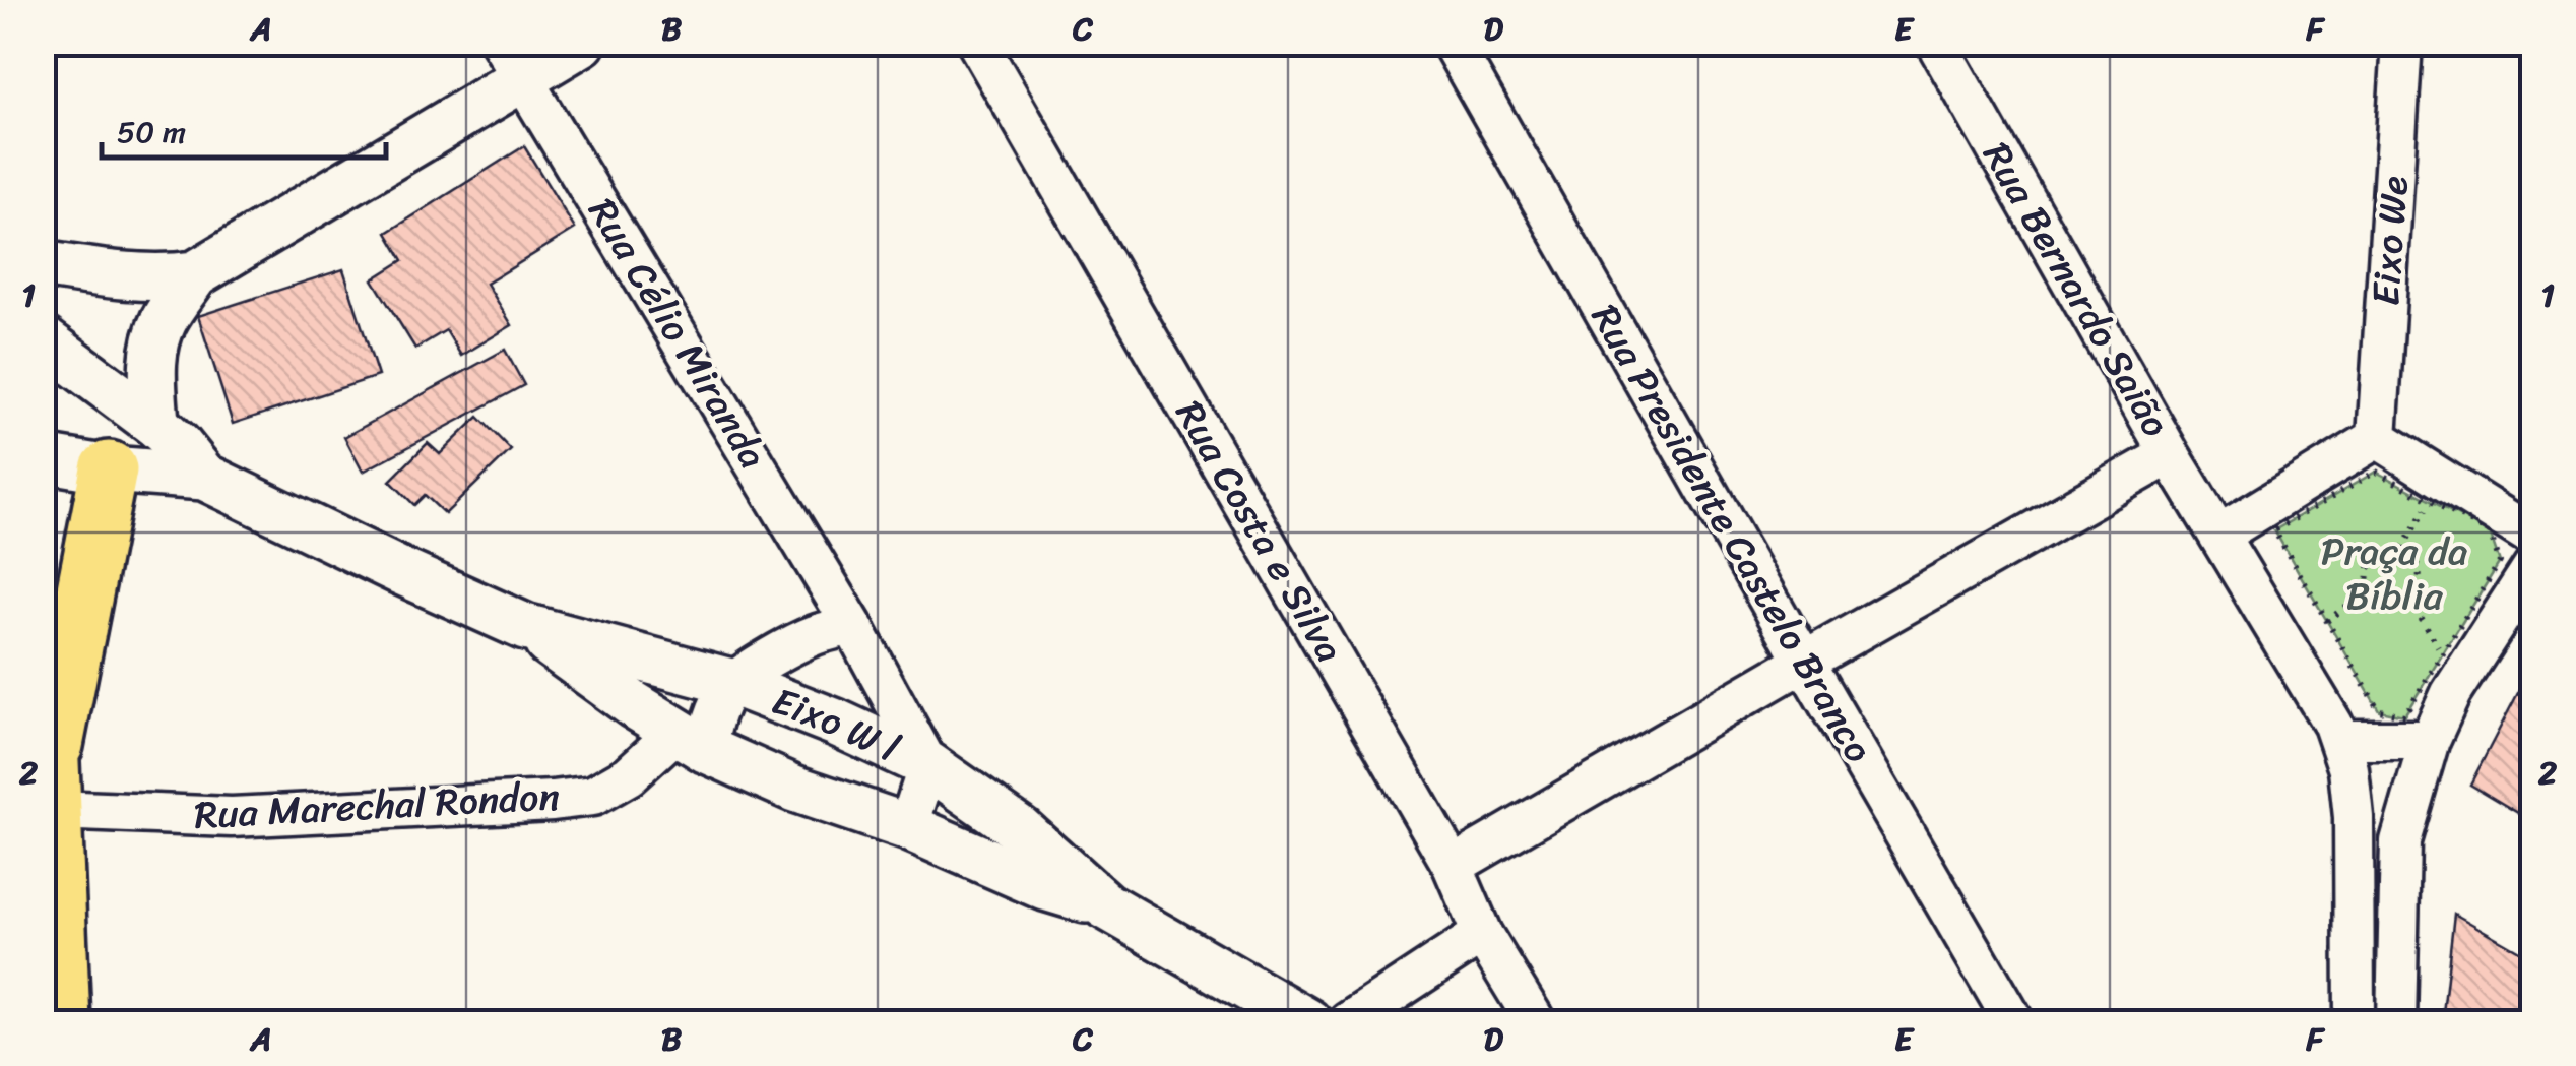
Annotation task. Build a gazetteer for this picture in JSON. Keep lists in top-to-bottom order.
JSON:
{
  "streets": {
    "street": [
      "Eixo We",
      "Rua Bernardo Saião",
      "Rua Célio Miranda",
      "Rua Costa e Silva",
      "Rua Presidente Castelo Branco",
      "Eixo W l",
      "Rua Marechal Rondon"
    ]
  },
  "crossings": [
    ["Rua Célio Miranda", "Eixo W l"],
    ["Eixo W l", "Rua Marechal Rondon"]
  ],
  "parks": ["Praça da Bíblia"],
  "scale_bar": "50 m",
  "grid": {
    "columns": [
      "A",
      "B",
      "C",
      "D",
      "E",
      "F"
    ],
    "rows": ["1", "2"]
  }
}
